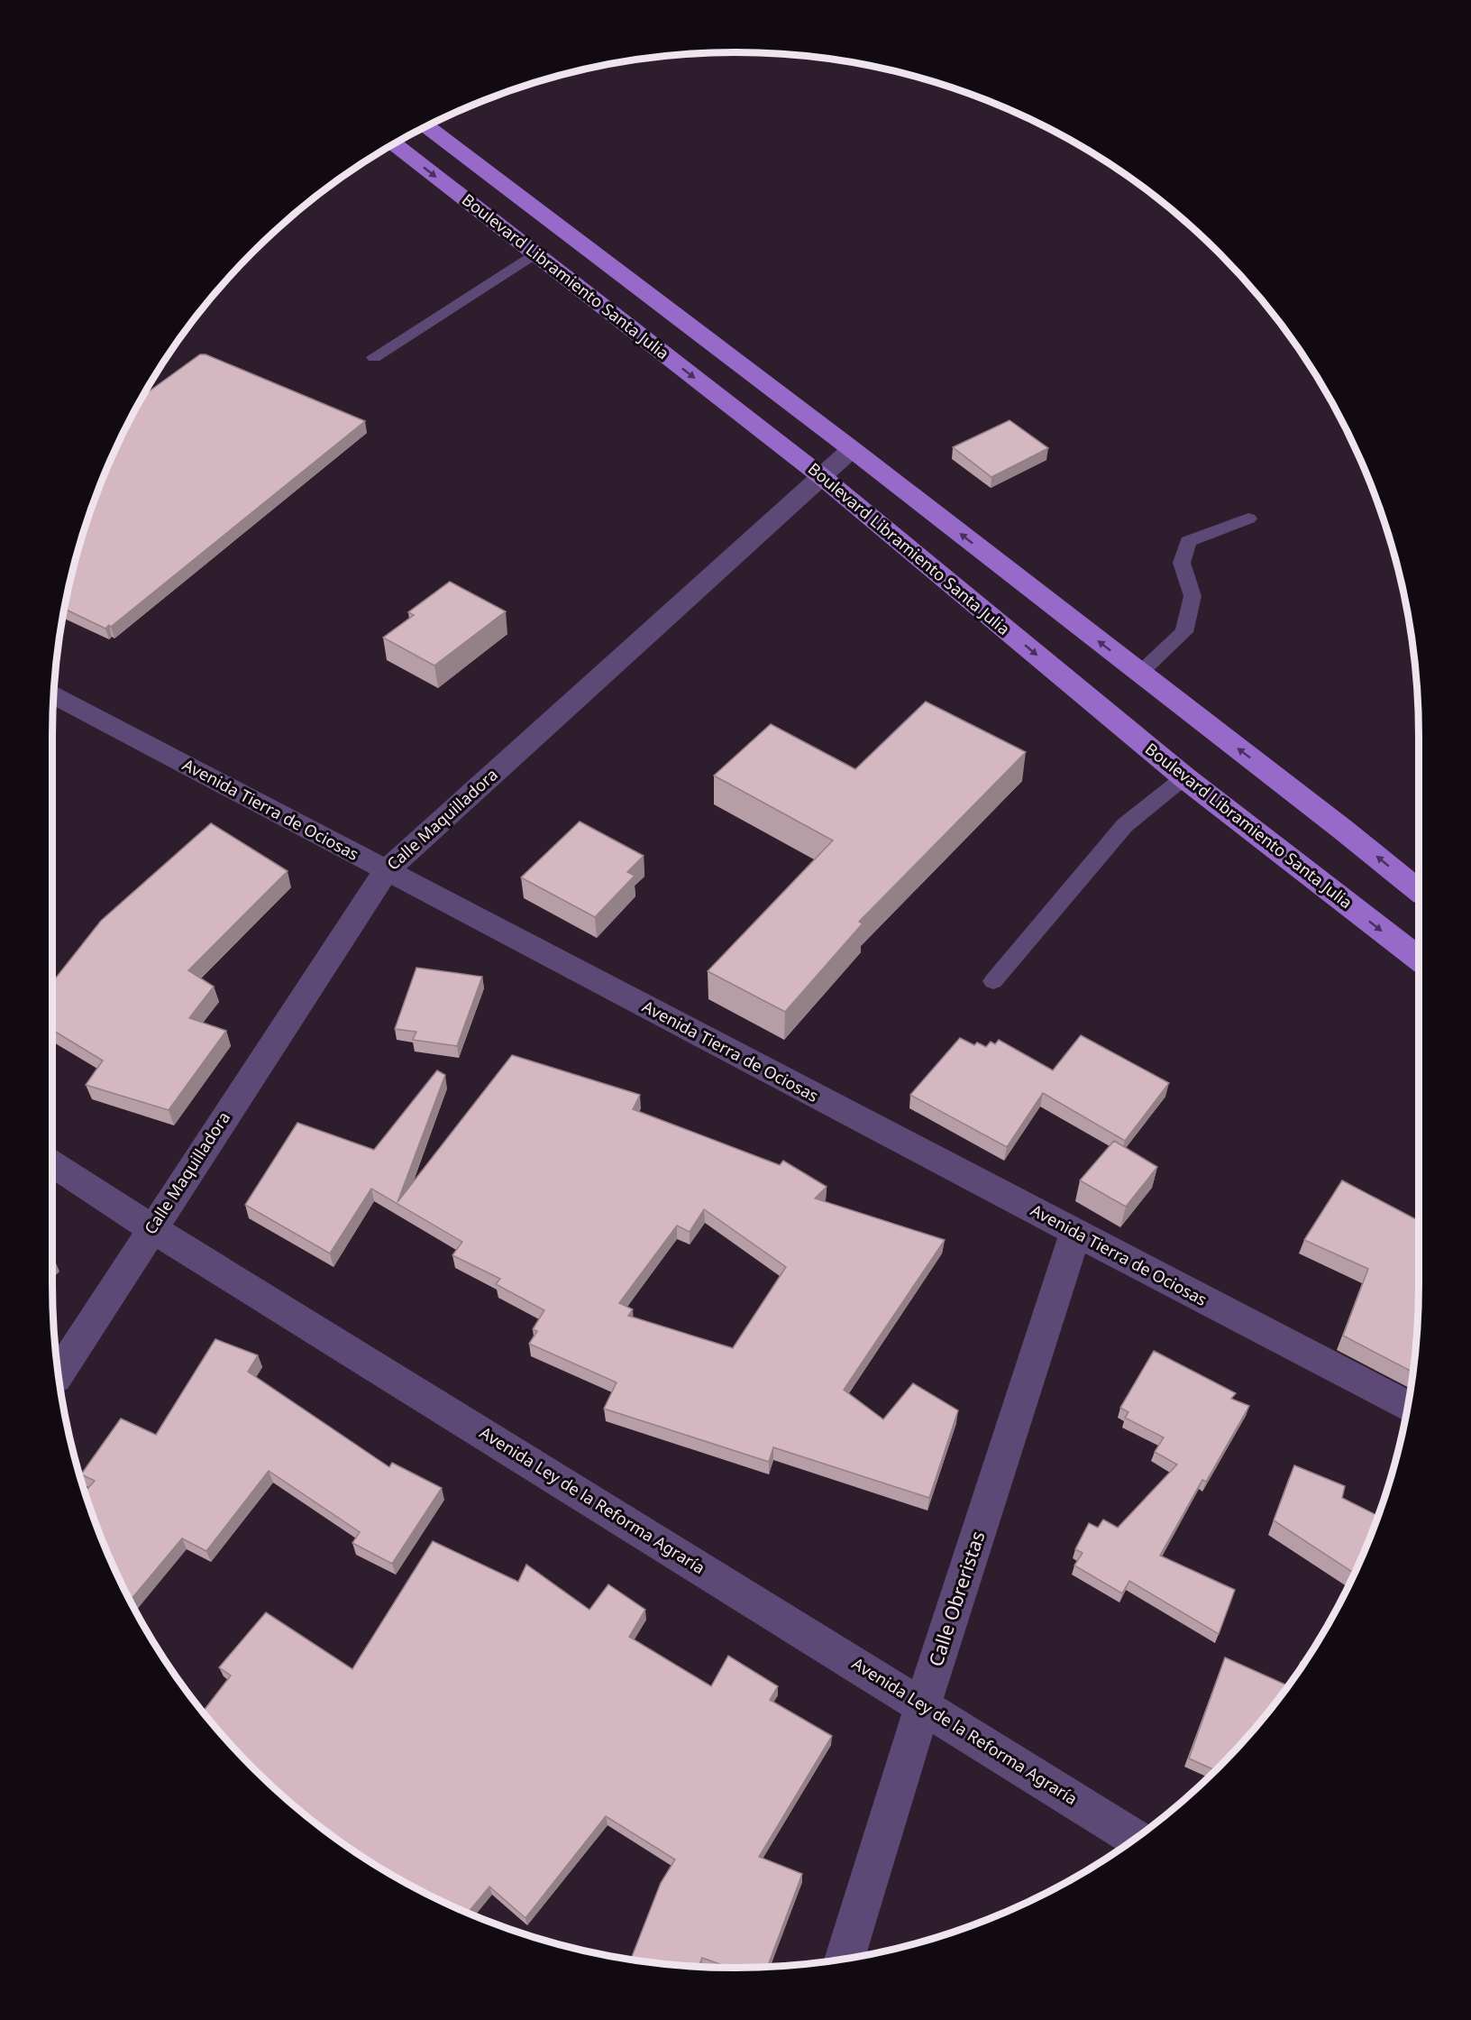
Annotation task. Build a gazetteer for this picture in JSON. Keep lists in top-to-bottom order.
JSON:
{
  "streets": {
    "main road": ["Boulevard Libramiento Santa Julia"],
    "street": [
      "Avenida Tierra de Ociosas",
      "Calle Maquilladora",
      "Avenida Ley de la Reforma Agraría",
      "Calle Obreristas"
    ]
  },
  "crossings": [
    ["Boulevard Libramiento Santa Julia", "Calle Maquilladora"],
    ["Avenida Tierra de Ociosas", "Calle Maquilladora"],
    ["Avenida Tierra de Ociosas", "Calle Obreristas"],
    ["Calle Maquilladora", "Avenida Ley de la Reforma Agraría"],
    ["Avenida Ley de la Reforma Agraría", "Calle Obreristas"]
  ]
}
